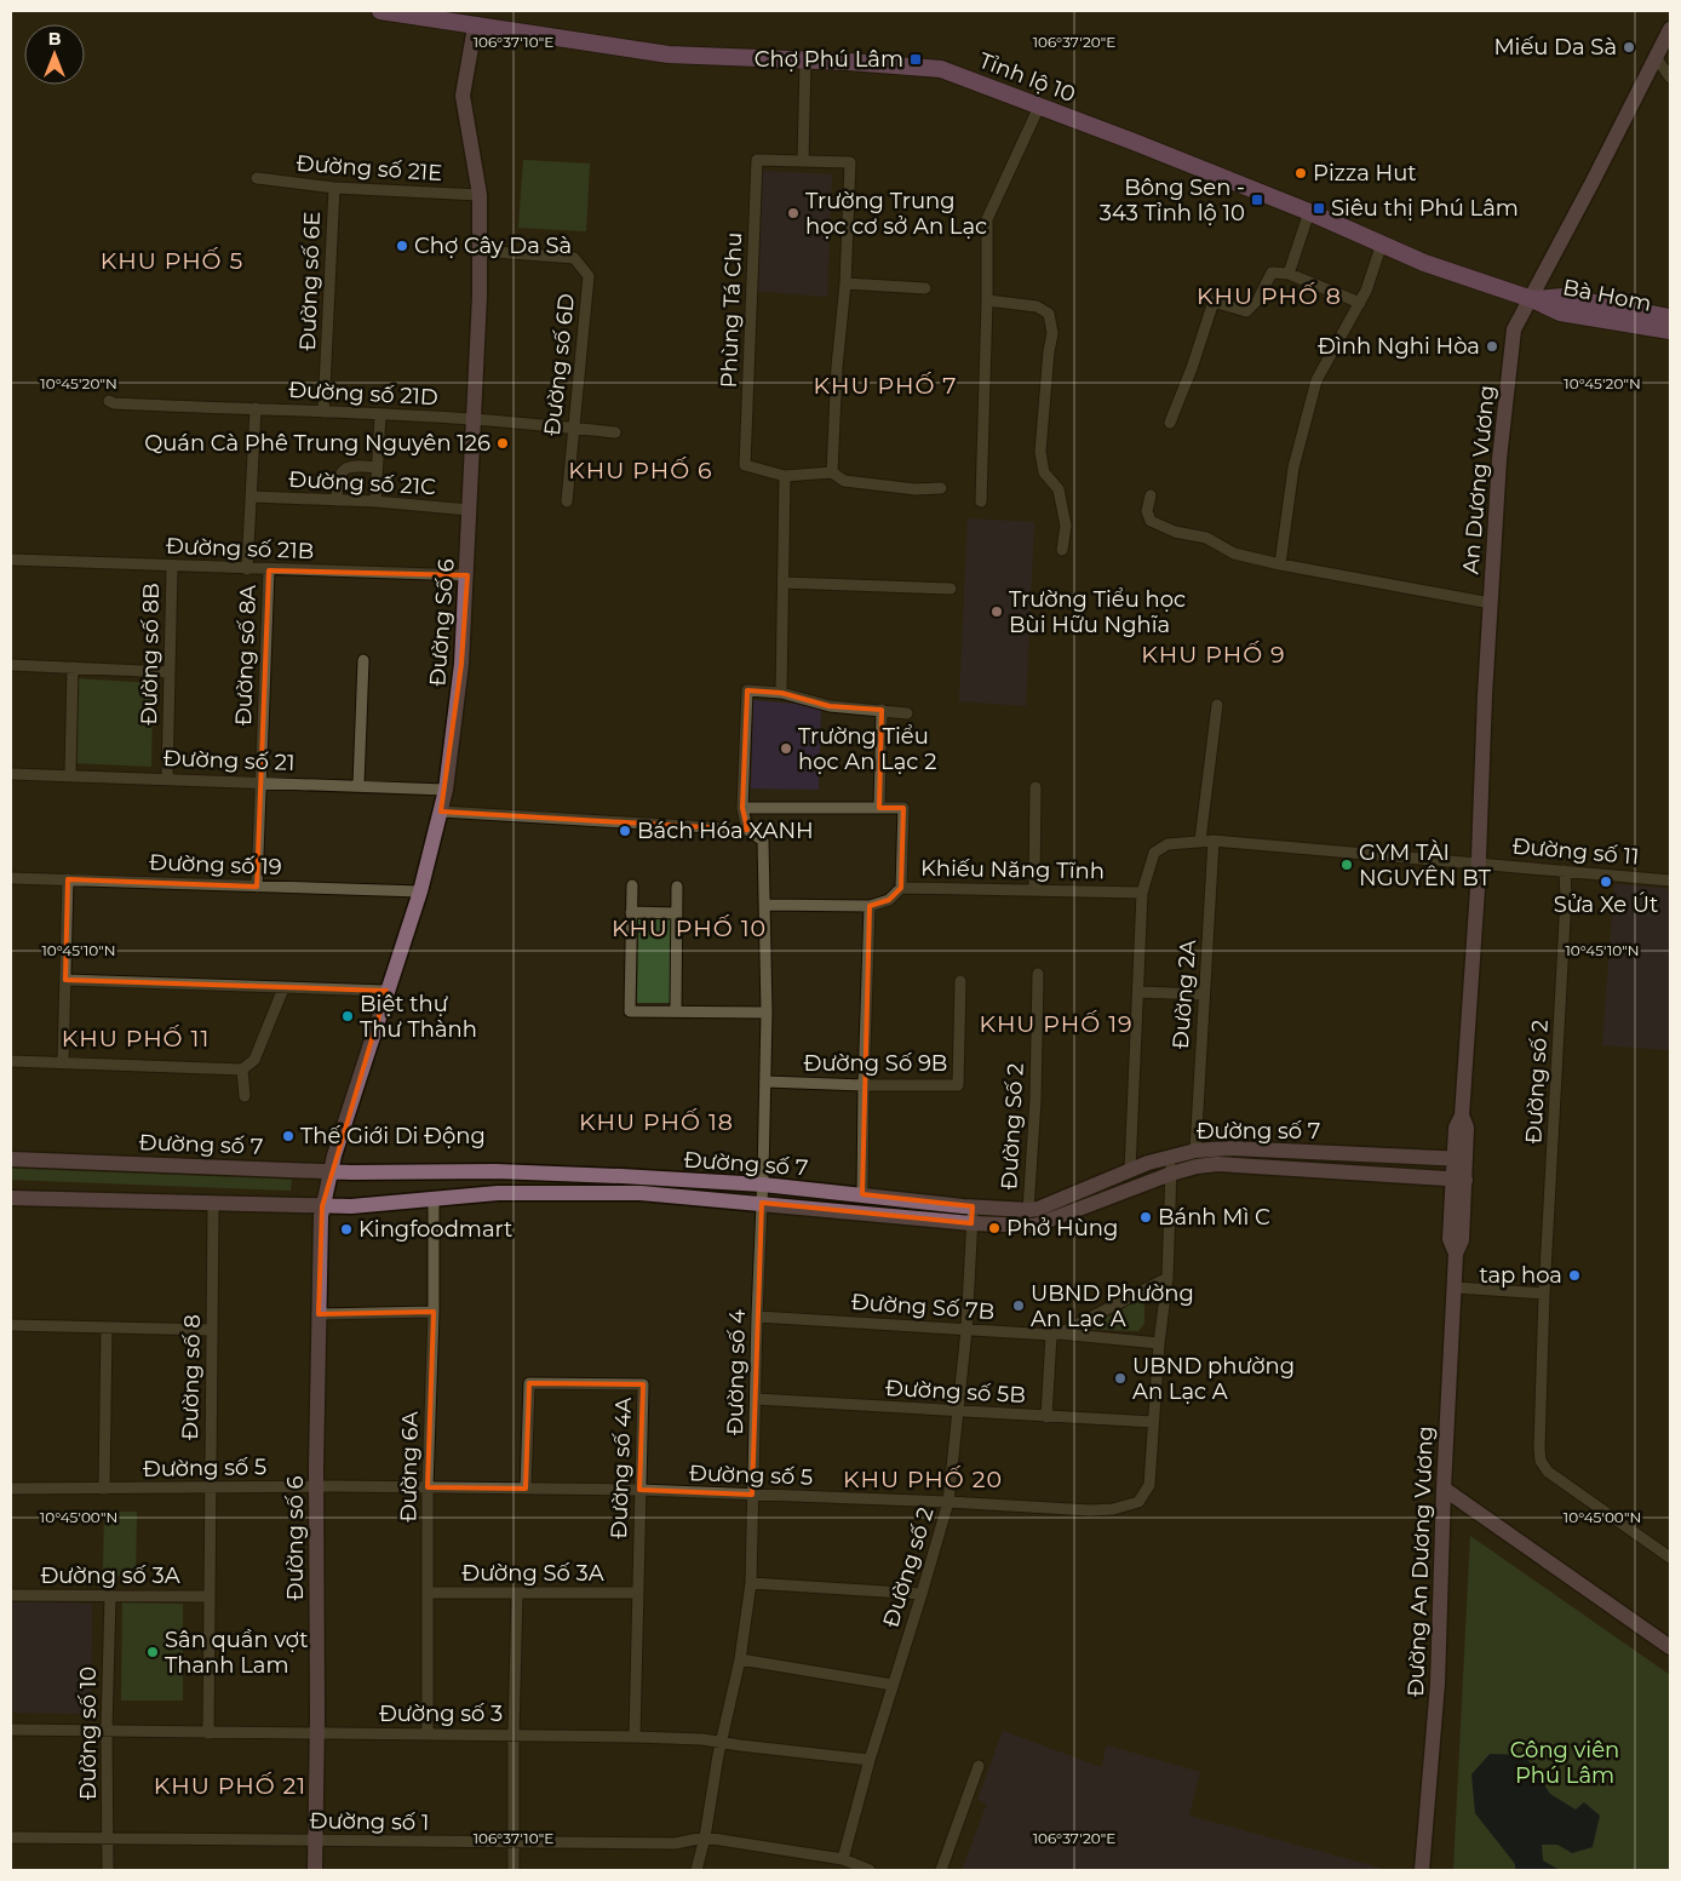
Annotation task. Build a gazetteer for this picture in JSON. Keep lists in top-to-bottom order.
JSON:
{
  "streets": {
    "main road": [
      "Tỉnh lộ 10",
      "Bà Hom",
      "An Dương Vương",
      "Đường Số 6",
      "Đường số 7",
      "Đường số 6",
      "Đường An Dương Vương"
    ],
    "street": [
      "Đường số 21E",
      "Đường số 6E",
      "Phùng Tá Chu",
      "Đường số 6D",
      "Đường số 21D",
      "Đường số 21C",
      "Đường số 21B",
      "Đường số 8B",
      "Đường số 8A",
      "Đường số 21",
      "Đường số 11",
      "Đường số 19",
      "Khiếu Năng Tĩnh",
      "Đường 2A",
      "Đường Số 9B",
      "Đường số 2",
      "Đường Số 2",
      "Đường Số 7B",
      "Đường số 4",
      "Đường số 8",
      "Đường số 5B",
      "Đường 6A",
      "Đường số 5",
      "Đường số 4A",
      "Đường Số 3A",
      "Đường số 3A",
      "Đường số 3",
      "Đường số 10",
      "Đường số 1"
    ]
  },
  "crossings": [
    ["Tỉnh lộ 10", "Bà Hom"],
    ["Tỉnh lộ 10", "An Dương Vương"],
    ["Tỉnh lộ 10", "Đường Số 6"],
    ["Đường số 21E", "Đường số 6E"],
    ["Đường số 21E", "Đường Số 6"],
    ["Đường số 6E", "Đường số 21D"],
    ["Bà Hom", "An Dương Vương"],
    ["Đường số 6D", "Đường số 21D"],
    ["Đường số 6D", "Đường Số 6"],
    ["Đường số 21D", "Đường Số 6"],
    ["Đường số 21D", "Đường số 8A"],
    ["An Dương Vương", "Đường số 11"],
    ["An Dương Vương", "Đường An Dương Vương"],
    ["Đường số 21C", "Đường Số 6"],
    ["Đường số 21C", "Đường số 8A"],
    ["Đường số 21B", "Đường Số 6"],
    ["Đường số 21B", "Đường số 8B"],
    ["Đường số 21B", "Đường số 8A"],
    ["Đường Số 6", "Đường số 21"],
    ["Đường Số 6", "Đường số 19"],
    ["Đường Số 6", "Đường số 7"],
    ["Đường Số 6", "Đường số 6"],
    ["Đường số 8B", "Đường số 21"],
    ["Đường số 8A", "Đường số 21"],
    ["Đường số 8A", "Đường số 19"],
    ["Đường số 11", "Đường số 2"],
    ["Đường số 11", "Đường An Dương Vương"],
    ["Khiếu Năng Tĩnh", "Đường số 4"],
    ["Đường 2A", "Đường số 7"],
    ["Đường Số 9B", "Đường số 4"],
    ["Đường số 2", "Đường số 7"],
    ["Đường số 2", "Đường Số 7B"],
    ["Đường số 2", "Đường số 5B"],
    ["Đường số 2", "Đường số 5"],
    ["Đường số 2", "Đường số 3"],
    ["Đường số 2", "Đường số 1"],
    ["Đường Số 2", "Đường số 7"],
    ["Đường số 7", "Đường số 4"],
    ["Đường số 7", "Đường số 8"],
    ["Đường số 7", "Đường 6A"],
    ["Đường số 7", "Đường số 5"],
    ["Đường số 7", "Đường số 6"],
    ["Đường số 7", "Đường An Dương Vương"],
    ["Đường Số 7B", "Đường số 4"],
    ["Đường Số 7B", "Đường số 5"],
    ["Đường số 4", "Đường số 5B"],
    ["Đường số 4", "Đường số 5"],
    ["Đường số 4", "Đường số 3"],
    ["Đường số 4", "Đường số 1"],
    ["Đường số 8", "Đường số 5"],
    ["Đường số 8", "Đường số 3A"],
    ["Đường số 8", "Đường số 3"],
    ["Đường số 5B", "Đường số 5"],
    ["Đường 6A", "Đường số 5"],
    ["Đường 6A", "Đường Số 3A"],
    ["Đường 6A", "Đường số 3"],
    ["Đường số 5", "Đường số 4A"],
    ["Đường số 5", "Đường số 6"],
    ["Đường số 4A", "Đường Số 3A"],
    ["Đường số 4A", "Đường số 3"],
    ["Đường số 6", "Đường số 3"],
    ["Đường số 6", "Đường số 1"],
    ["Đường số 3A", "Đường số 10"],
    ["Đường số 3", "Đường số 10"],
    ["Đường số 10", "Đường số 1"]
  ],
  "districts": [
    "KHU PHỐ 5",
    "KHU PHỐ 8",
    "KHU PHỐ 7",
    "KHU PHỐ 6",
    "KHU PHỐ 9",
    "KHU PHỐ 10",
    "KHU PHỐ 19",
    "KHU PHỐ 11",
    "KHU PHỐ 18",
    "KHU PHỐ 20",
    "KHU PHỐ 21"
  ],
  "parks": ["Công viên Phú Lâm"],
  "places": {
    "other": [
      "Miếu Da Sà",
      "Pizza Hut",
      "Trường Trung học cơ sở An Lạc",
      "Chợ Cây Da Sà",
      "Đình Nghi Hòa",
      "Quán Cà Phê Trung Nguyên 126",
      "Trường Tiểu học Bùi Hữu Nghĩa",
      "Trường Tiểu học An Lạc 2",
      "Bách Hóa XANH",
      "GYM TÀI NGUYÊN BT",
      "Sửa Xe Út",
      "Biệt thự Thư Thành",
      "Thế Giới Di Động",
      "Bánh Mì C",
      "Phở Hùng",
      "Kingfoodmart",
      "tap hoa",
      "UBND Phường An Lạc A",
      "UBND phường An Lạc A",
      "Sân quần vợt Thanh Lam"
    ],
    "transit": ["Chợ Phú Lâm", "Bông Sen - 343 Tỉnh lộ 10", "Siêu thị Phú Lâm"]
  },
  "north": "top",
  "coordinates": [
    "106°37'10\"E",
    "106°37'20\"E",
    "10°45'20\"N",
    "10°45'10\"N",
    "10°45'00\"N"
  ]
}
